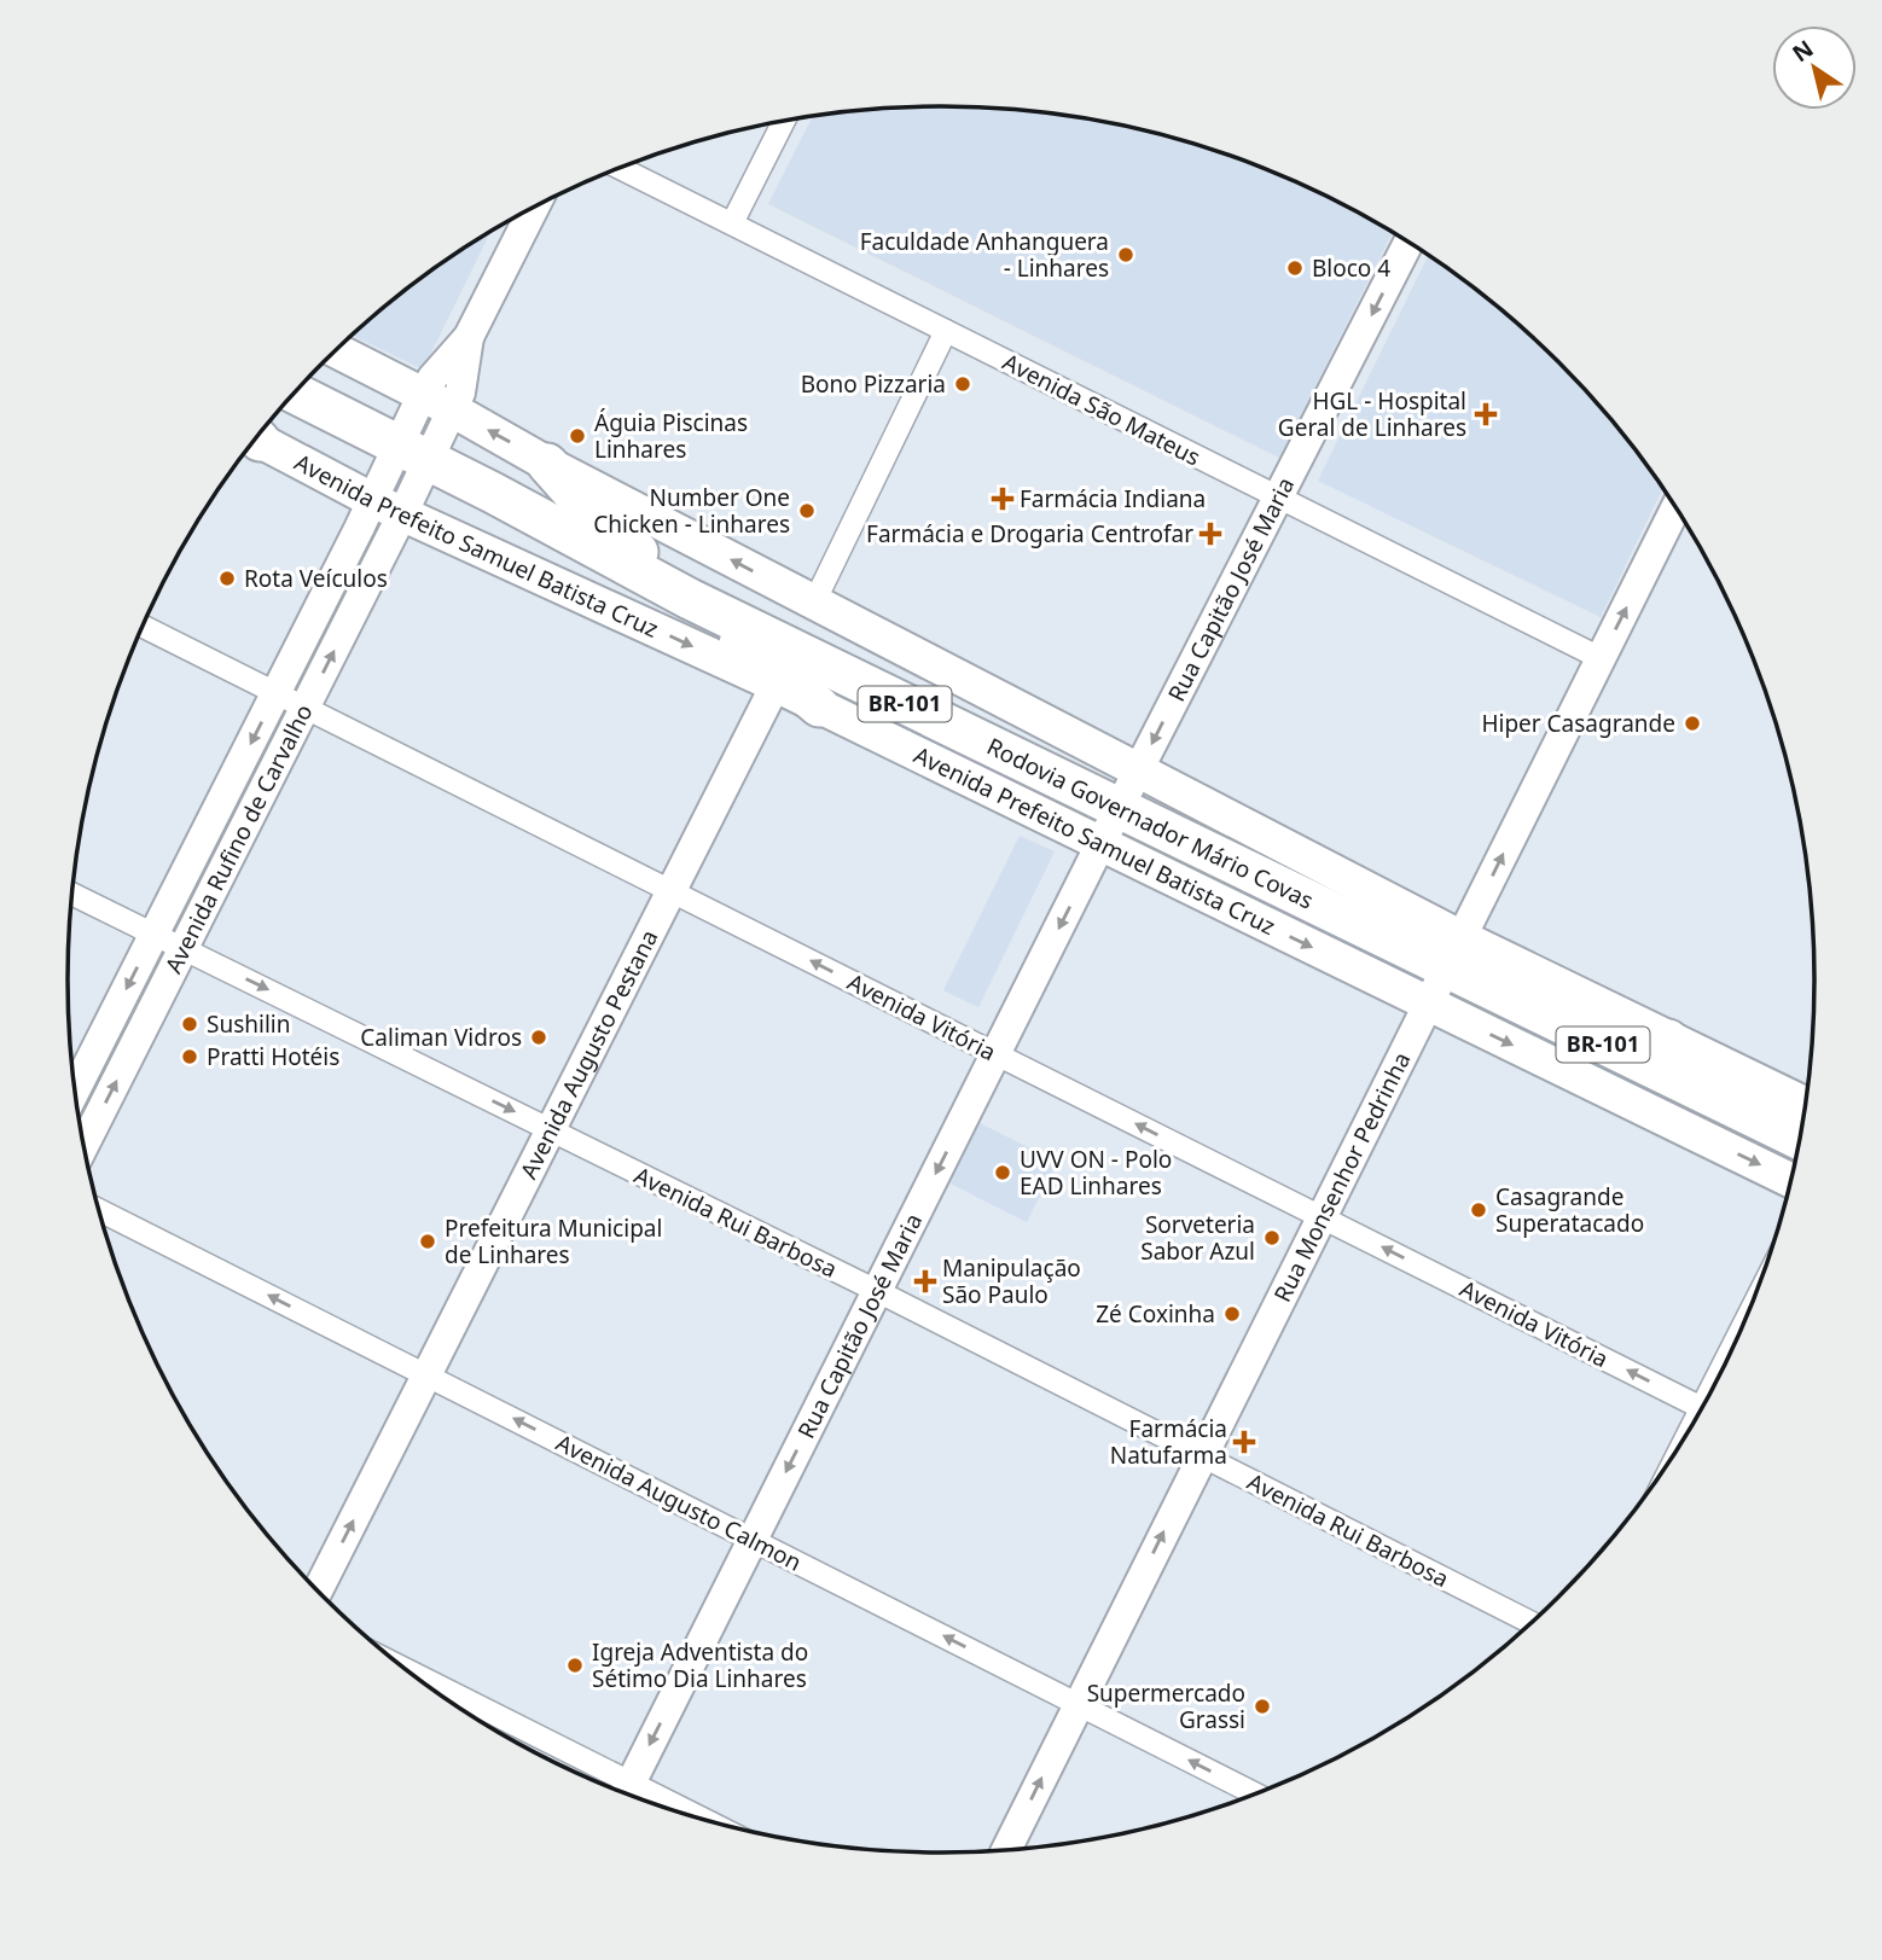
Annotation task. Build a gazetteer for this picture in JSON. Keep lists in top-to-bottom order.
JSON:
{
  "streets": {
    "highway": ["BR-101", "Rodovia Governador Mário Covas"],
    "main road": [
      "Avenida Prefeito Samuel Batista Cruz",
      "Rua Capitão José Maria",
      "Avenida Rufino de Carvalho",
      "Avenida Augusto Pestana",
      "Rua Monsenhor Pedrinha"
    ],
    "street": [
      "Avenida São Mateus",
      "Avenida Vitória",
      "Avenida Rui Barbosa",
      "Avenida Augusto Calmon"
    ]
  },
  "crossings": [
    ["Avenida São Mateus", "Rua Capitão José Maria"],
    ["Avenida São Mateus", "Rua Monsenhor Pedrinha"],
    ["Avenida Prefeito Samuel Batista Cruz", "Rua Capitão José Maria"],
    ["Avenida Prefeito Samuel Batista Cruz", "Rodovia Governador Mário Covas"],
    ["Avenida Prefeito Samuel Batista Cruz", "Avenida Rufino de Carvalho"],
    ["Avenida Prefeito Samuel Batista Cruz", "Avenida Augusto Pestana"],
    ["Avenida Prefeito Samuel Batista Cruz", "Rua Monsenhor Pedrinha"],
    ["Rua Capitão José Maria", "Rodovia Governador Mário Covas"],
    ["Rua Capitão José Maria", "Avenida Vitória"],
    ["Rua Capitão José Maria", "Avenida Rui Barbosa"],
    ["Rua Capitão José Maria", "Avenida Augusto Calmon"],
    ["BR-101", "Rodovia Governador Mário Covas"],
    ["Rodovia Governador Mário Covas", "Rua Monsenhor Pedrinha"],
    ["Avenida Rufino de Carvalho", "Avenida Vitória"],
    ["Avenida Rufino de Carvalho", "Avenida Rui Barbosa"],
    ["Avenida Vitória", "Avenida Augusto Pestana"],
    ["Avenida Vitória", "Rua Monsenhor Pedrinha"],
    ["Avenida Augusto Pestana", "Avenida Rui Barbosa"],
    ["Avenida Augusto Pestana", "Avenida Augusto Calmon"],
    ["Rua Monsenhor Pedrinha", "Avenida Rui Barbosa"],
    ["Rua Monsenhor Pedrinha", "Avenida Augusto Calmon"]
  ],
  "one_way": [
    "Rua Capitão José Maria",
    "Avenida Vitória",
    "Rua Monsenhor Pedrinha",
    "Avenida Augusto Calmon"
  ],
  "places": {
    "other": [
      "Faculdade Anhanguera - Linhares",
      "Bloco 4",
      "Bono Pizzaria",
      "Águia Piscinas Linhares",
      "Number One Chicken - Linhares",
      "Rota Veículos",
      "Hiper Casagrande",
      "Sushilin",
      "Caliman Vidros",
      "Pratti Hotéis",
      "UVV ON - Polo EAD Linhares",
      "Casagrande Superatacado",
      "Sorveteria Sabor Azul",
      "Prefeitura Municipal de Linhares",
      "Zé Coxinha",
      "Igreja Adventista do Sétimo Dia Linhares",
      "Supermercado Grassi"
    ],
    "health": [
      "HGL - Hospital Geral de Linhares",
      "Farmácia Indiana",
      "Farmácia e Drogaria Centrofar",
      "Manipulação São Paulo",
      "Farmácia Natufarma"
    ]
  },
  "north": "top left"
}
